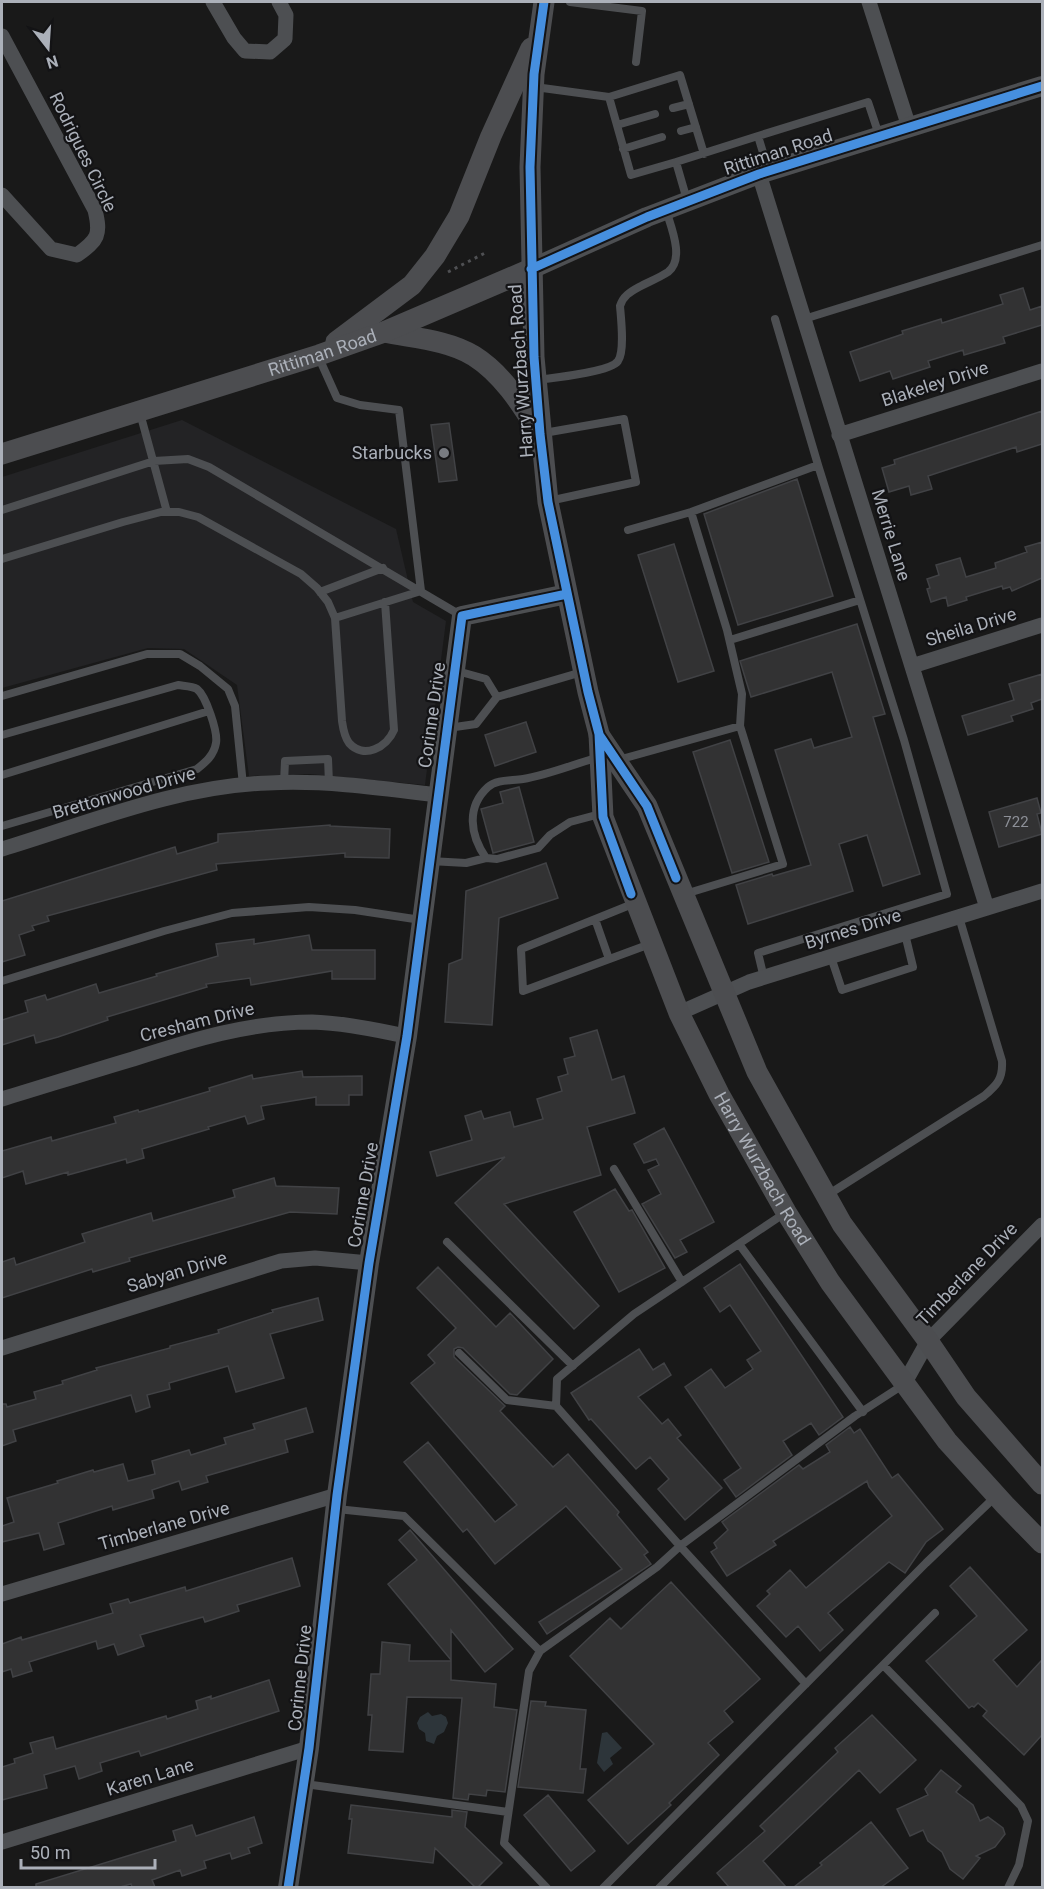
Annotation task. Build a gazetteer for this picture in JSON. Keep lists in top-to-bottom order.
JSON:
{
  "streets": {
    "main road": ["Rittiman Road", "Harry Wurzbach Road"],
    "street": [
      "Rodrigues Circle",
      "Blakeley Drive",
      "Merrie Lane",
      "Sheila Drive",
      "Corinne Drive",
      "Brettonwood Drive",
      "Byrnes Drive",
      "Cresham Drive",
      "Sabyan Drive",
      "Timberlane Drive",
      "Karen Lane"
    ]
  },
  "crossings": [
    ["Rittiman Road", "Harry Wurzbach Road"],
    ["Rittiman Road", "Merrie Lane"],
    ["Harry Wurzbach Road", "Byrnes Drive"],
    ["Harry Wurzbach Road", "Timberlane Drive"],
    ["Blakeley Drive", "Merrie Lane"],
    ["Merrie Lane", "Sheila Drive"],
    ["Merrie Lane", "Byrnes Drive"],
    ["Corinne Drive", "Brettonwood Drive"],
    ["Corinne Drive", "Cresham Drive"],
    ["Corinne Drive", "Sabyan Drive"],
    ["Corinne Drive", "Timberlane Drive"],
    ["Corinne Drive", "Karen Lane"]
  ],
  "places": ["Starbucks"],
  "house_numbers": ["722"],
  "scale_bar": "50 m",
  "north": "bottom"
}
